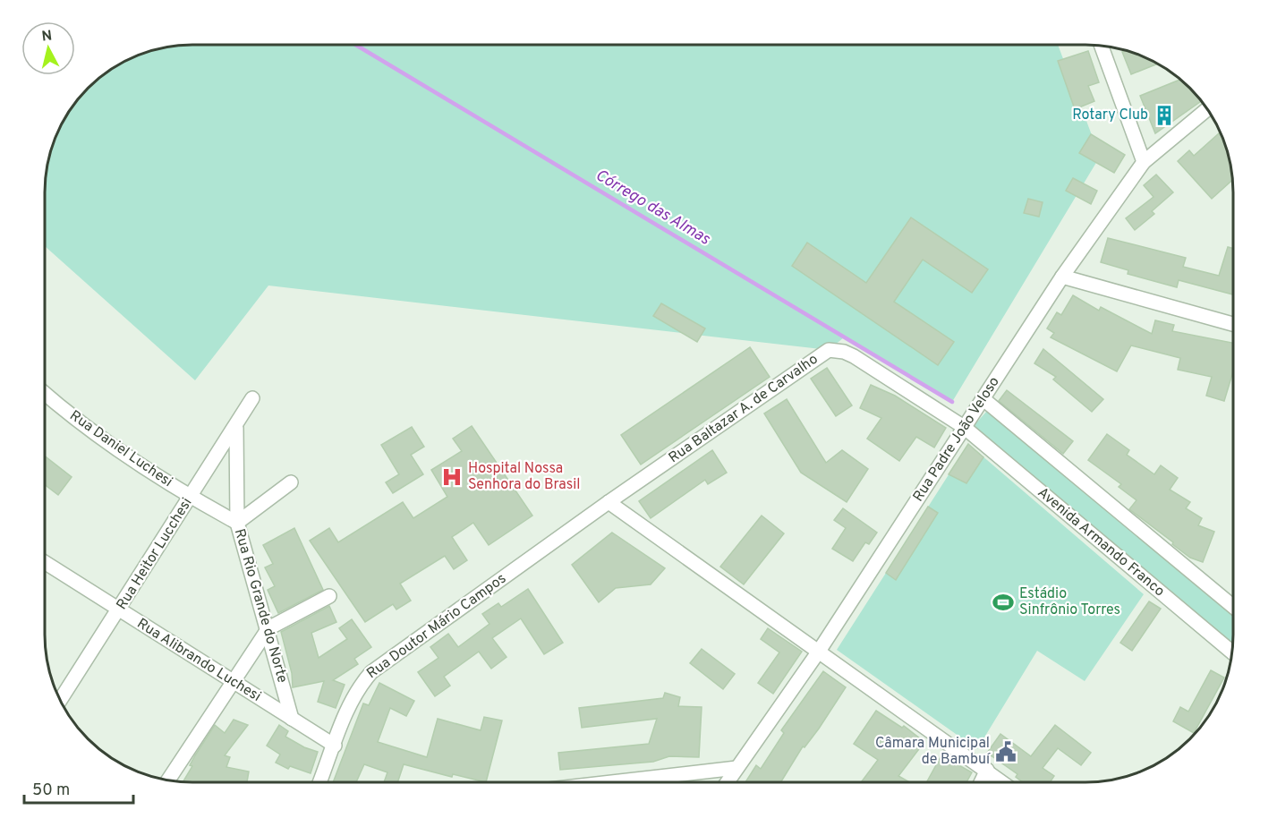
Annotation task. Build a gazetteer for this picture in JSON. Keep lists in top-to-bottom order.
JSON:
{
  "streets": {
    "street": [
      "Rua Baltazar A. de Carvalho",
      "Rua Padre João Veloso",
      "Rua Daniel Luchesi",
      "Avenida Armando Franco",
      "Rua Heitor Lucchesi",
      "Rua Rio Grande do Norte",
      "Rua Doutor Mário Campos",
      "Rua Alibrando Luchesi"
    ]
  },
  "crossings": [
    ["Rua Baltazar A. de Carvalho", "Rua Padre João Veloso"],
    ["Rua Baltazar A. de Carvalho", "Avenida Armando Franco"],
    ["Rua Baltazar A. de Carvalho", "Rua Doutor Mário Campos"],
    ["Rua Padre João Veloso", "Avenida Armando Franco"],
    ["Rua Daniel Luchesi", "Rua Heitor Lucchesi"],
    ["Rua Daniel Luchesi", "Rua Rio Grande do Norte"],
    ["Rua Heitor Lucchesi", "Rua Rio Grande do Norte"],
    ["Rua Heitor Lucchesi", "Rua Alibrando Luchesi"],
    ["Rua Rio Grande do Norte", "Rua Alibrando Luchesi"],
    ["Rua Doutor Mário Campos", "Rua Alibrando Luchesi"]
  ],
  "water": ["Córrego das Almas"],
  "places": {
    "building": ["Rotary Club"],
    "hospital": ["Hospital Nossa Senhora do Brasil"],
    "sports": ["Estádio Sinfrônio Torres"],
    "public building": ["Câmara Municipal de Bambuí"]
  },
  "scale_bar": "50 m",
  "north": "top"
}
